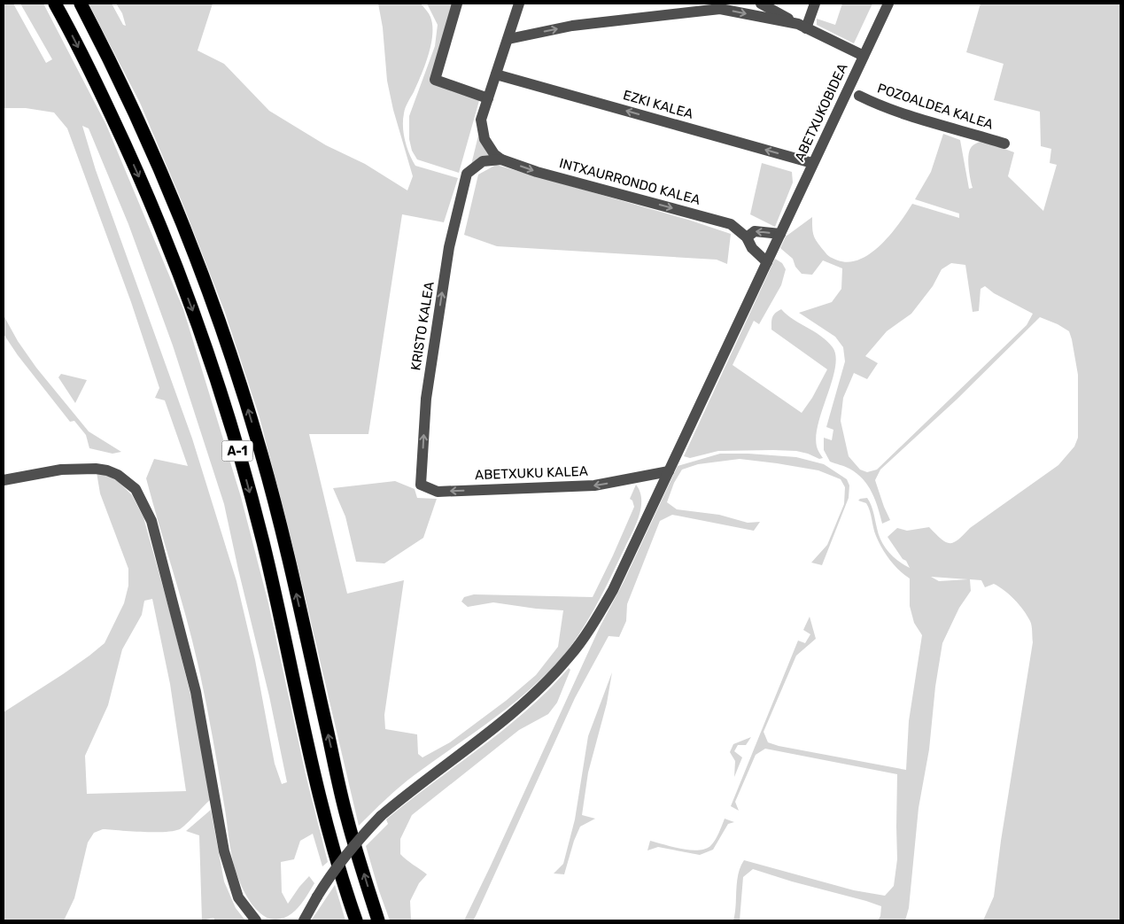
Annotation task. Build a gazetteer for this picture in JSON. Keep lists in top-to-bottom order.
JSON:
{
  "streets": {
    "highway": ["A-1"],
    "street": [
      "EZKI KALEA",
      "POZOALDEA KALEA",
      "ABETXUKOBIDEA",
      "INTXAURRONDO KALEA",
      "KRISTO KALEA",
      "ABETXUKU KALEA"
    ]
  },
  "crossings": [
    ["EZKI KALEA", "ABETXUKOBIDEA"],
    ["ABETXUKOBIDEA", "INTXAURRONDO KALEA"],
    ["ABETXUKOBIDEA", "ABETXUKU KALEA"],
    ["INTXAURRONDO KALEA", "KRISTO KALEA"],
    ["KRISTO KALEA", "ABETXUKU KALEA"]
  ],
  "one_way": ["INTXAURRONDO KALEA", "KRISTO KALEA", "ABETXUKU KALEA"]
}
